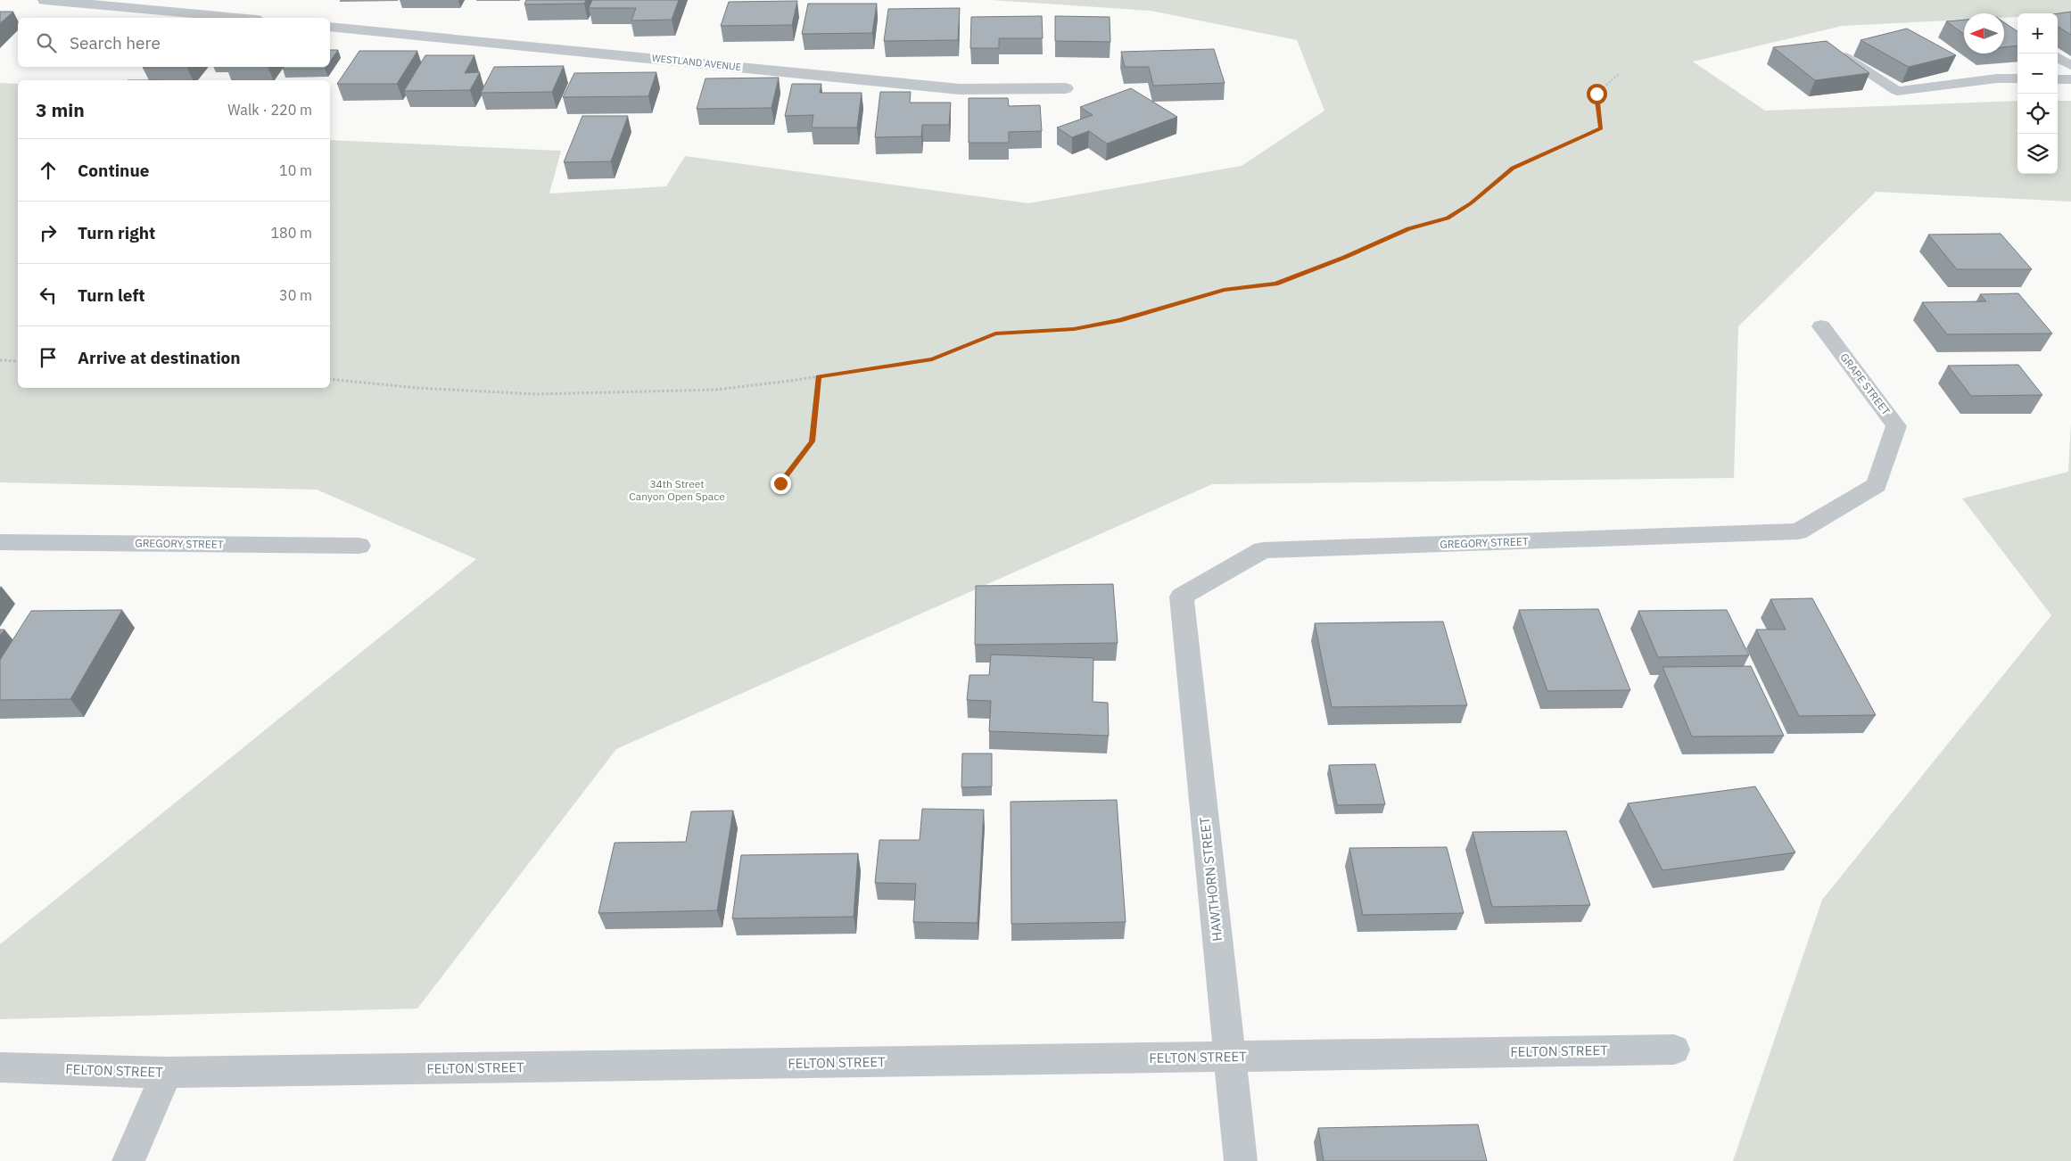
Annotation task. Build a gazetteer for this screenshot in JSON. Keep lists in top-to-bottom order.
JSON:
{
  "streets": {
    "street": [
      "WESTLAND AVENUE",
      "GRAPE STREET",
      "GREGORY STREET",
      "HAWTHORN STREET",
      "FELTON STREET"
    ]
  },
  "crossings": [
    ["GRAPE STREET", "GREGORY STREET"],
    ["GREGORY STREET", "HAWTHORN STREET"],
    ["HAWTHORN STREET", "FELTON STREET"]
  ],
  "parks": ["34th Street Canyon Open Space"],
  "north": "left",
  "page": {
    "map_buttons": ["+", "−"],
    "search": "Search here",
    "heading": ["3 min", "Walk · 220 m"],
    "list": [
      ["Continue", "10 m"],
      ["Turn right", "180 m"],
      ["Turn left", "30 m"],
      "Arrive at destination"
    ]
  }
}
